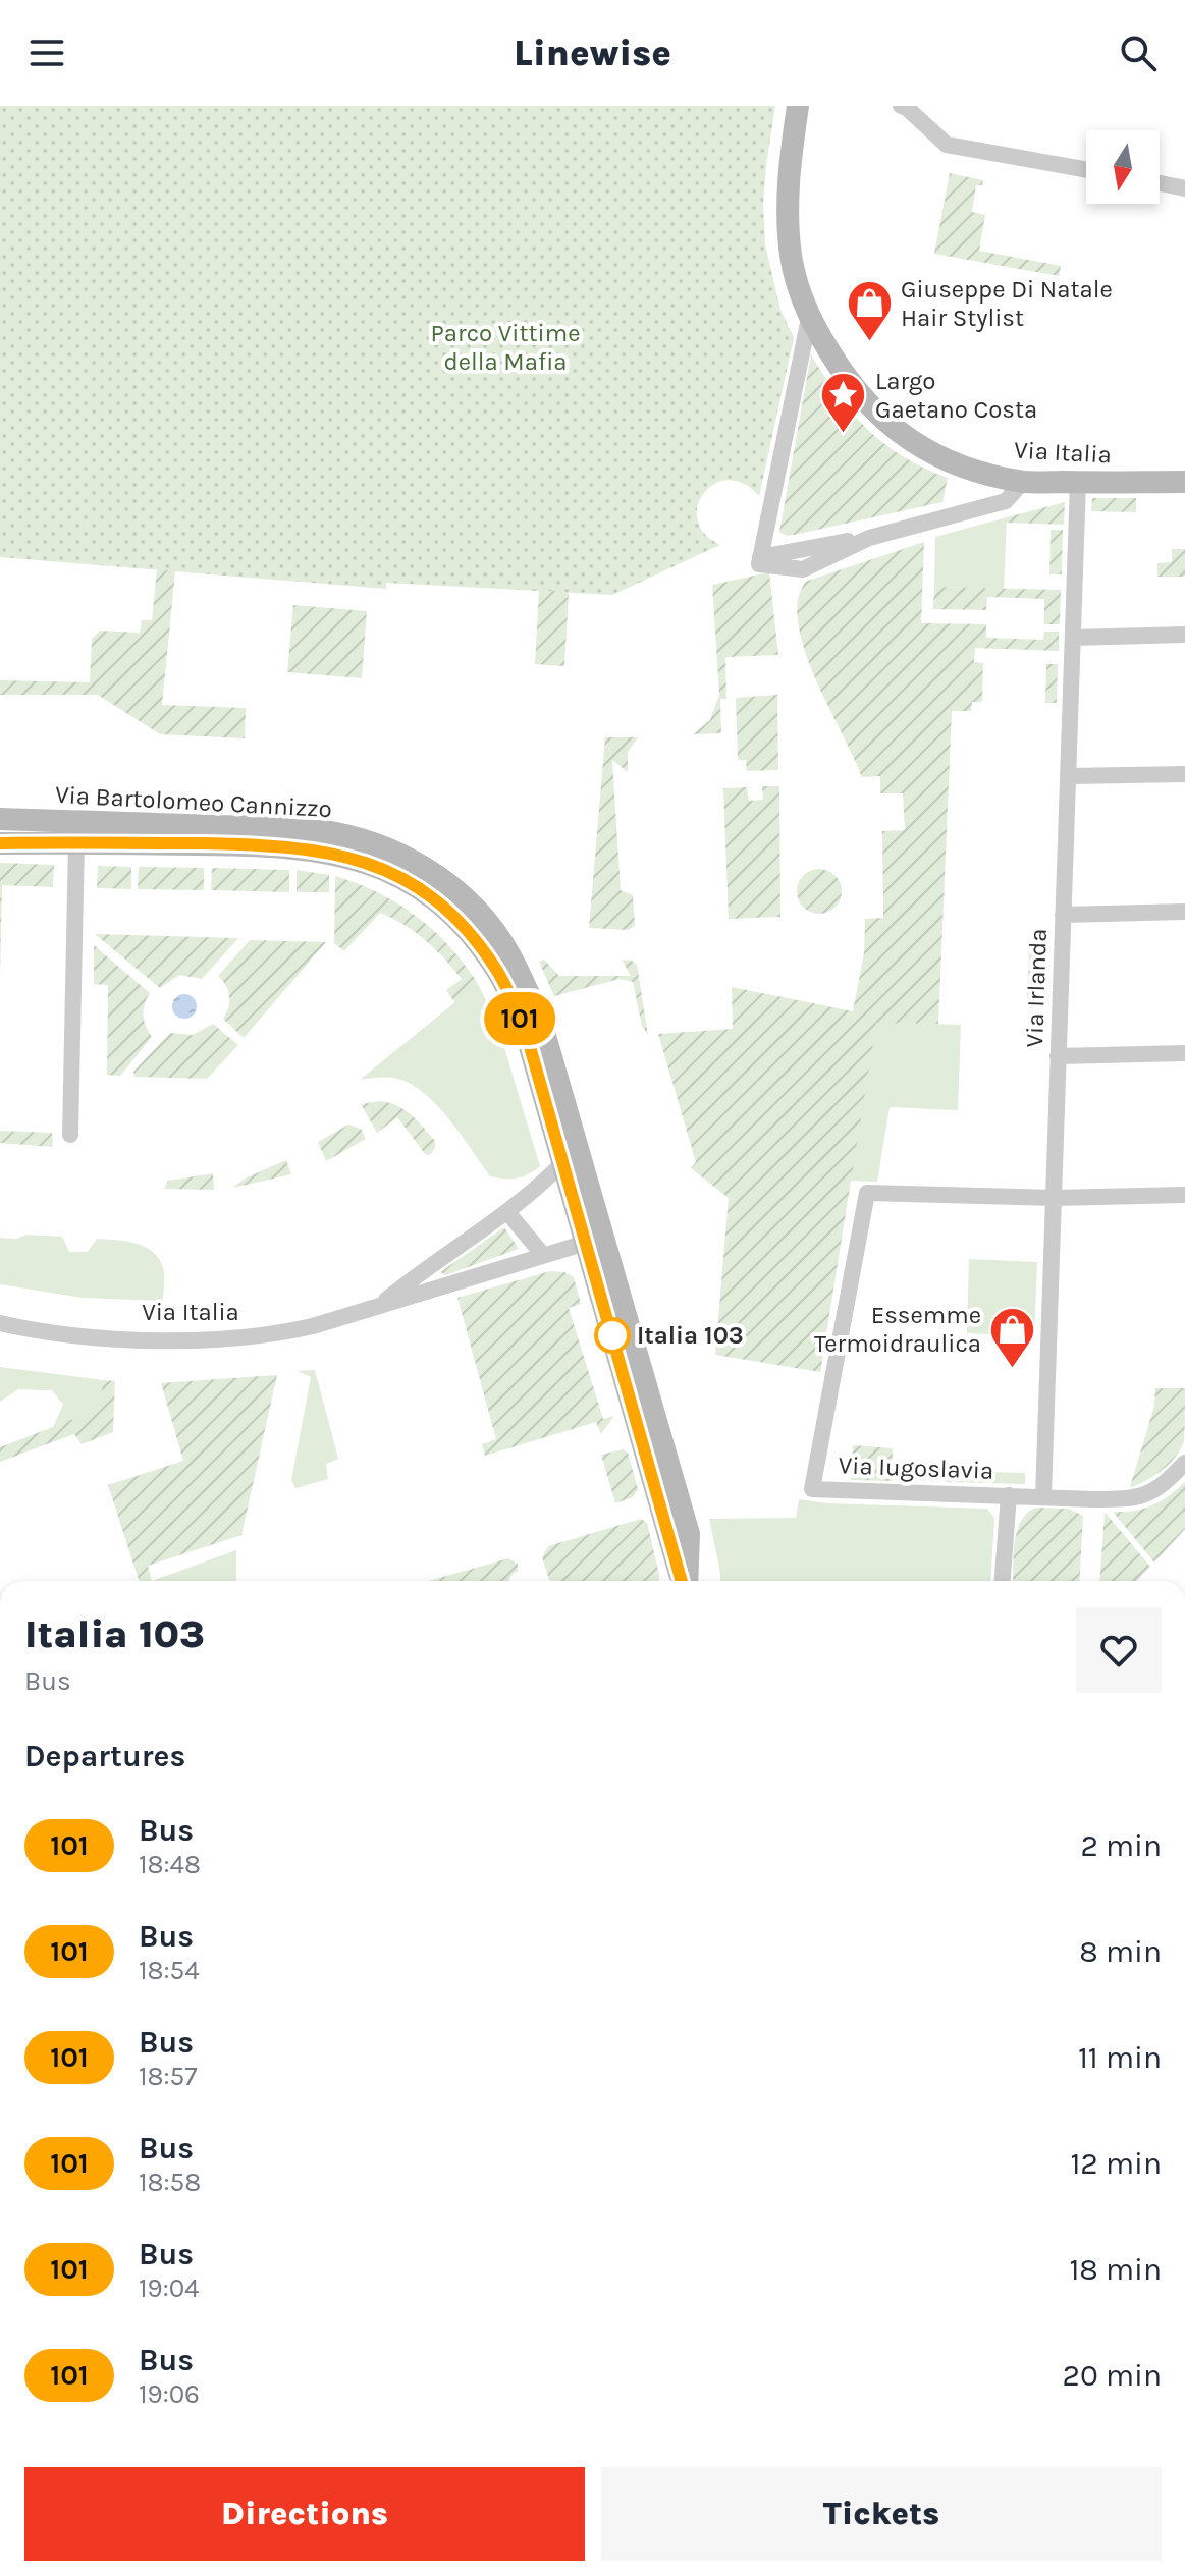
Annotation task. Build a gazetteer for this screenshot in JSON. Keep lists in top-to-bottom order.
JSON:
{
  "streets": {
    "street": [
      "Via Italia",
      "Via Bartolomeo Cannizzo",
      "Via Irlanda",
      "Via Iugoslavia"
    ]
  },
  "crossings": [
    ["Via Italia", "Via Bartolomeo Cannizzo"],
    ["Via Italia", "Via Irlanda"],
    ["Via Irlanda", "Via Iugoslavia"]
  ],
  "parks": ["Parco Vittime della Mafia"],
  "places": {
    "shop": ["Giuseppe Di Natale Hair Stylist", "Essemme Termoidraulica"],
    "place": ["Largo Gaetano Costa"],
    "other": ["Italia 103"]
  },
  "lines": ["bus line 101"],
  "north": "bottom",
  "page": {
    "header": "Linewise",
    "on_map": "101",
    "heading": [
      ["Italia 103", "Bus"],
      "Departures"
    ],
    "list": [
      {
        "mark": "101",
        "name": "Bus",
        "note": "18:48",
        "value": "2 min"
      },
      {
        "mark": "101",
        "name": "Bus",
        "note": "18:54",
        "value": "8 min"
      },
      {
        "mark": "101",
        "name": "Bus",
        "note": "18:57",
        "value": "11 min"
      },
      {
        "mark": "101",
        "name": "Bus",
        "note": "18:58",
        "value": "12 min"
      },
      {
        "mark": "101",
        "name": "Bus",
        "note": "19:04",
        "value": "18 min"
      },
      {
        "mark": "101",
        "name": "Bus",
        "note": "19:06",
        "value": "20 min"
      }
    ],
    "buttons": ["Directions", "Tickets"]
  }
}
